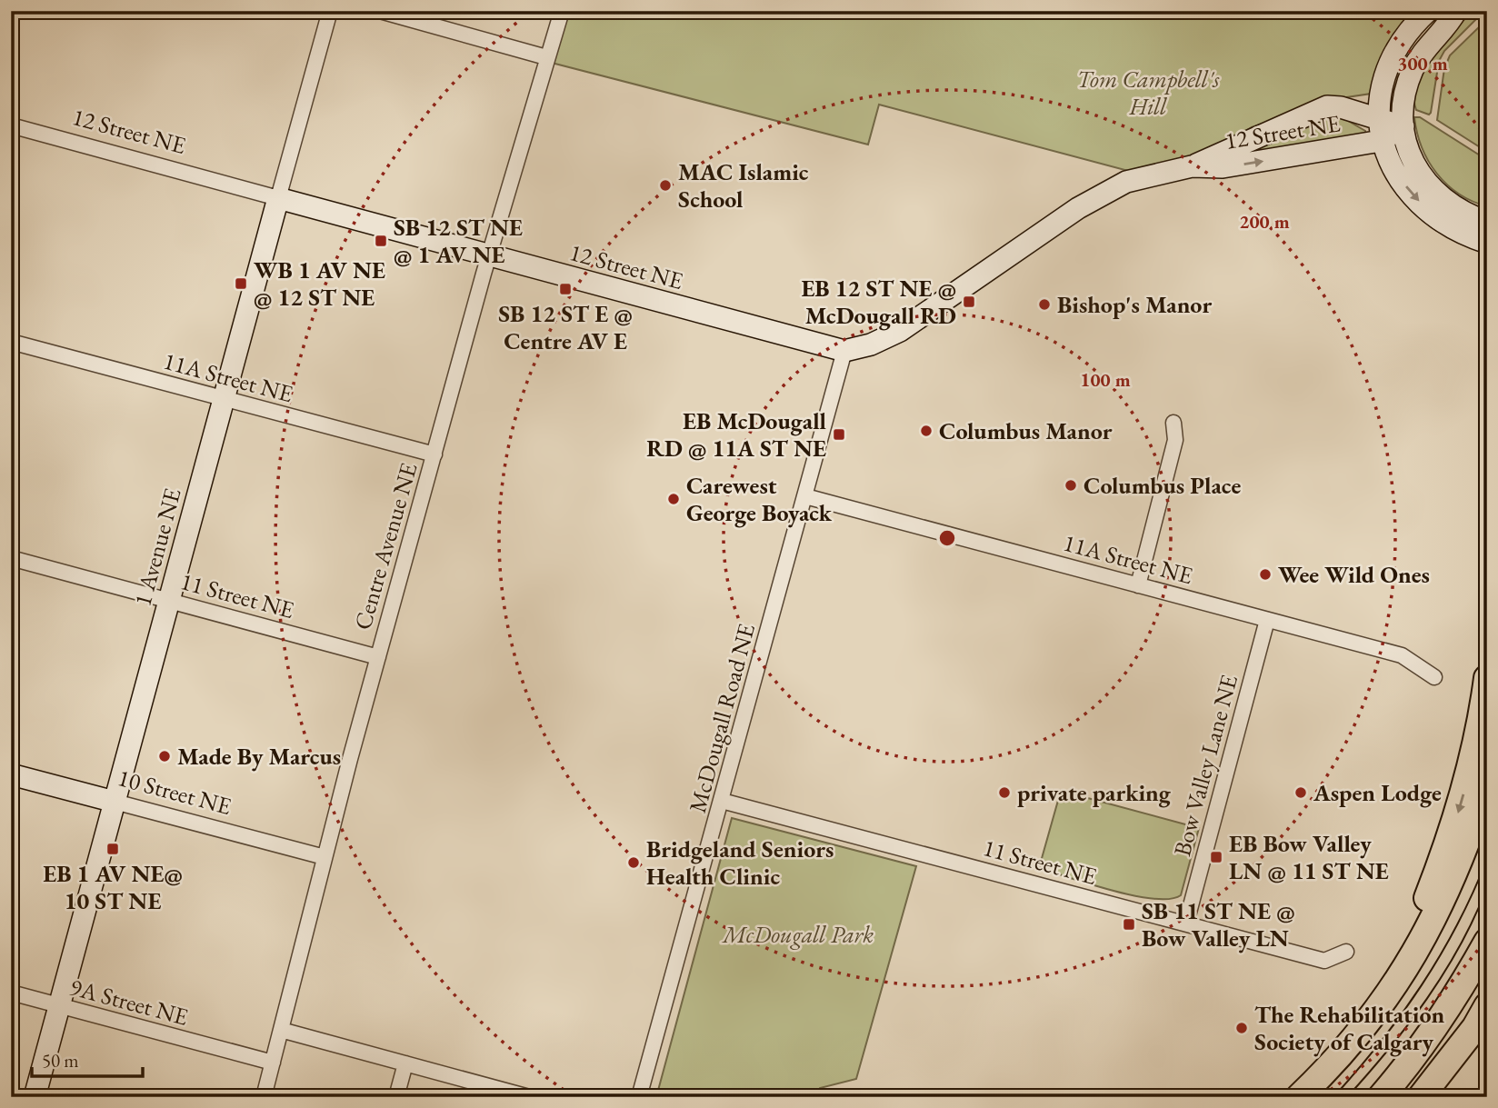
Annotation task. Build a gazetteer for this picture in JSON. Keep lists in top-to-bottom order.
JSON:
{
  "streets": {
    "street": [
      "12 Street NE",
      "11A Street NE",
      "Centre Avenue NE",
      "1 Avenue NE",
      "11 Street NE",
      "McDougall Road NE",
      "Bow Valley Lane NE",
      "10 Street NE",
      "9A Street NE"
    ]
  },
  "crossings": [
    ["12 Street NE", "Centre Avenue NE"],
    ["12 Street NE", "1 Avenue NE"],
    ["12 Street NE", "McDougall Road NE"],
    ["11A Street NE", "Centre Avenue NE"],
    ["11A Street NE", "1 Avenue NE"],
    ["11A Street NE", "McDougall Road NE"],
    ["11A Street NE", "Bow Valley Lane NE"],
    ["Centre Avenue NE", "11 Street NE"],
    ["Centre Avenue NE", "10 Street NE"],
    ["Centre Avenue NE", "9A Street NE"],
    ["1 Avenue NE", "11 Street NE"],
    ["1 Avenue NE", "10 Street NE"],
    ["1 Avenue NE", "9A Street NE"],
    ["11 Street NE", "McDougall Road NE"],
    ["11 Street NE", "Bow Valley Lane NE"]
  ],
  "parks": ["Tom Campbell's Hill", "McDougall Park"],
  "places": {
    "other": [
      "MAC Islamic School",
      "Bishop's Manor",
      "Columbus Manor",
      "Columbus Place",
      "Carewest George Boyack",
      "Wee Wild Ones",
      "Made By Marcus",
      "private parking",
      "Aspen Lodge",
      "Bridgeland Seniors Health Clinic",
      "The Rehabilitation Society of Calgary"
    ],
    "transit": [
      "SB 12 ST NE @ 1 AV NE",
      "WB 1 AV NE @ 12 ST NE",
      "SB 12 ST E @ Centre AV E",
      "EB 12 ST NE @ McDougall RD",
      "EB McDougall RD @ 11A ST NE",
      "EB 1 AV NE@ 10 ST NE",
      "EB Bow Valley LN @ 11 ST NE",
      "SB 11 ST NE @ Bow Valley LN"
    ]
  },
  "scale_bar": "50 m",
  "rings": ["300 m", "200 m", "100 m"]
}
